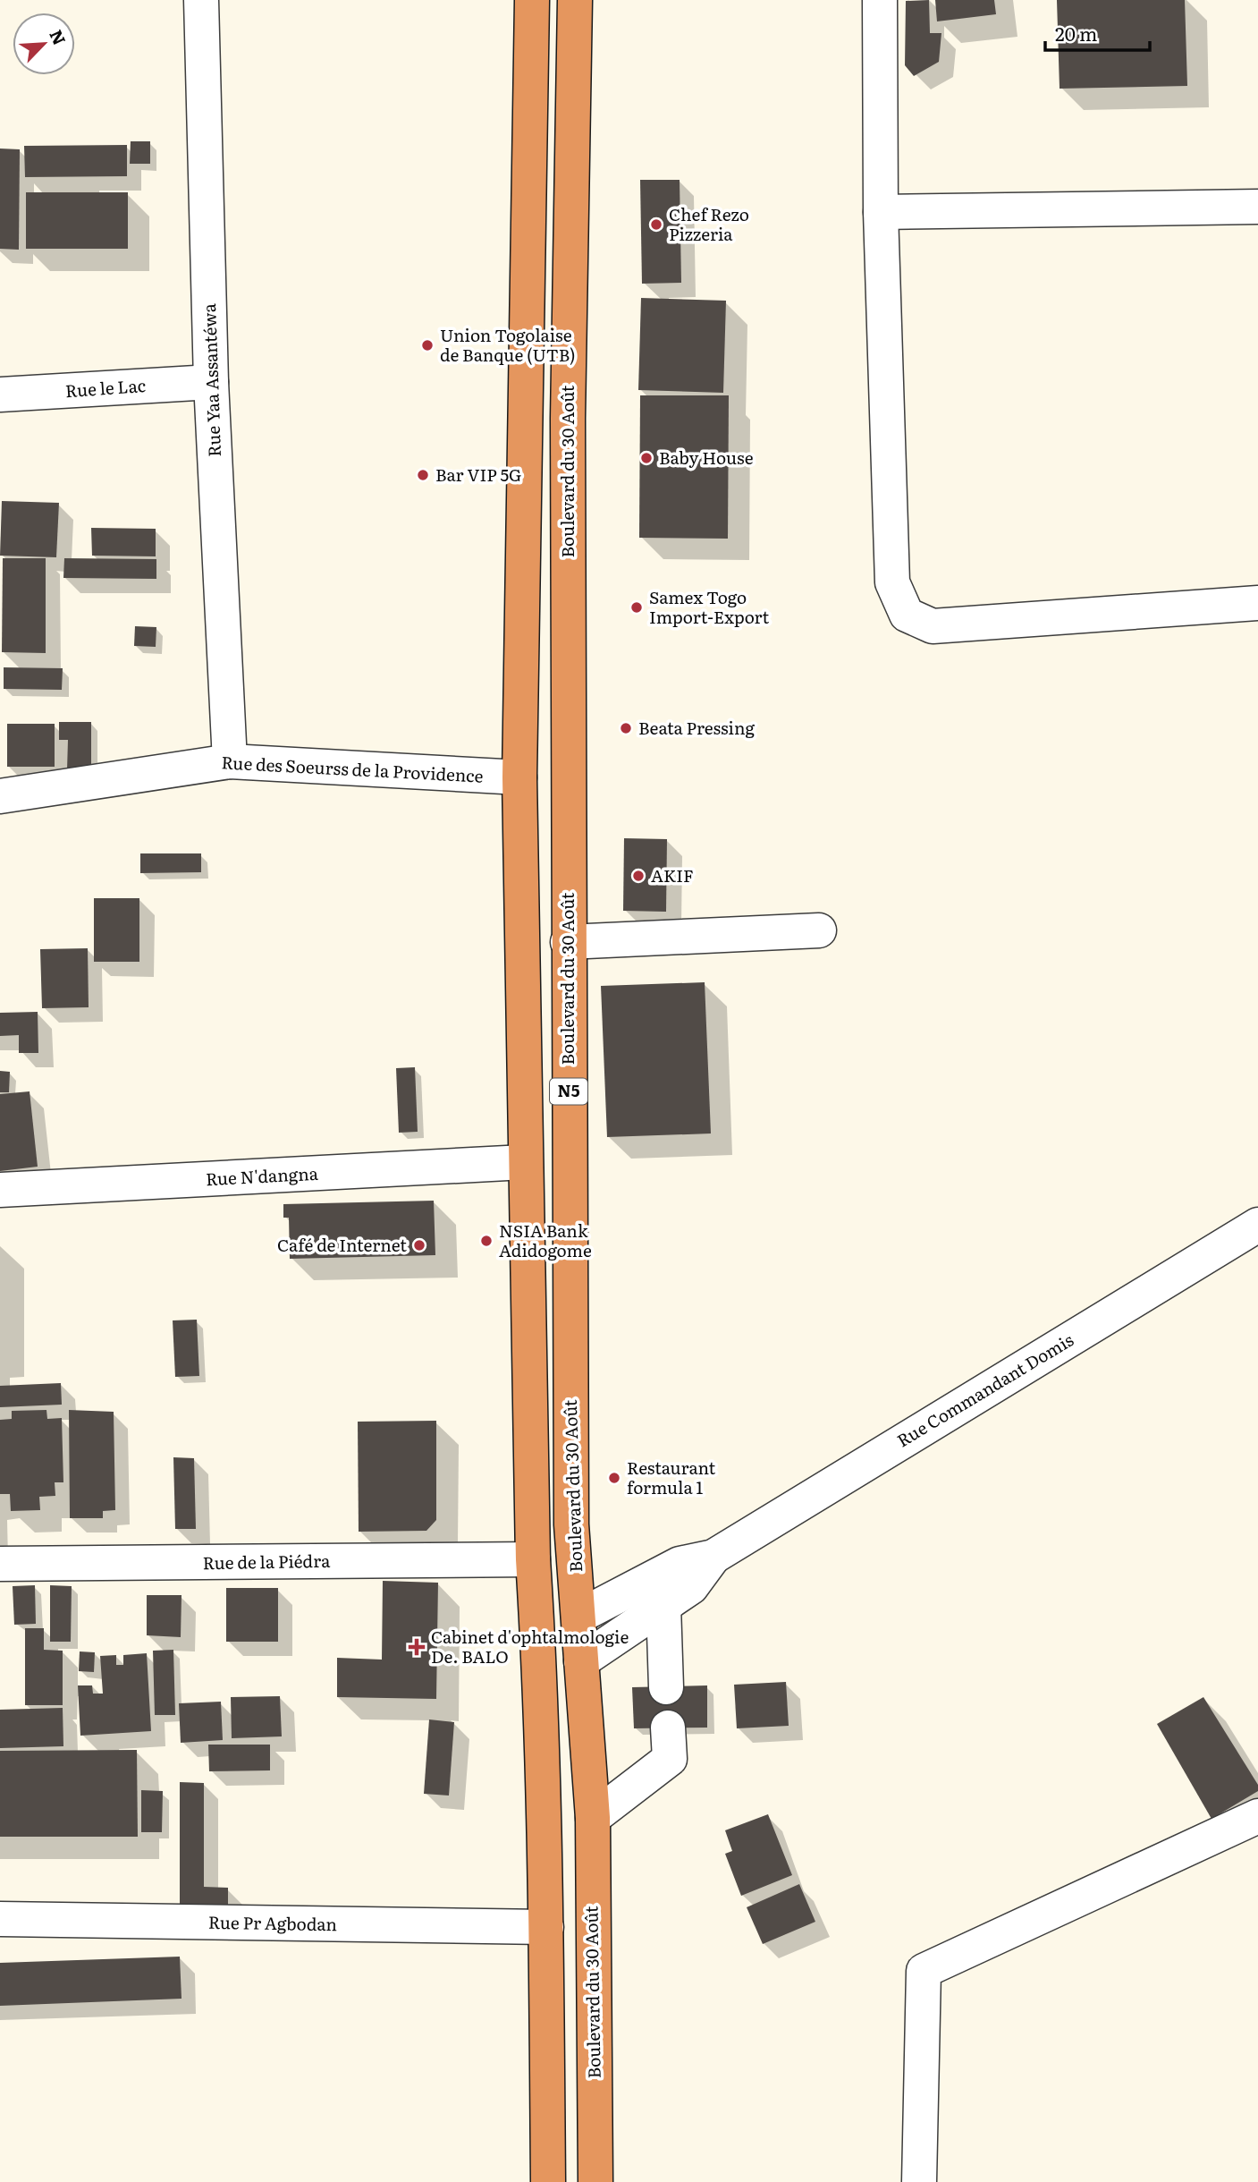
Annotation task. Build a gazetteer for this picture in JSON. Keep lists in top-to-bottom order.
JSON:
{
  "streets": {
    "highway": ["Boulevard du 30 Août", "N5"],
    "street": [
      "Rue Yaa Assantéwa",
      "Rue le Lac",
      "Rue des Soeurss de la Providence",
      "Rue N'dangna",
      "Rue Commandant Domis",
      "Rue de la Piédra",
      "Rue Pr Agbodan"
    ]
  },
  "crossings": [
    ["Rue Yaa Assantéwa", "Rue le Lac"],
    ["Rue Yaa Assantéwa", "Rue des Soeurss de la Providence"],
    ["Boulevard du 30 Août", "Rue Commandant Domis"]
  ],
  "places": {
    "other": [
      "Chef Rezo Pizzeria",
      "Union Togolaise de Banque (UTB)",
      "Baby House",
      "Bar VIP 5G",
      "Samex Togo Import-Export",
      "Beata Pressing",
      "AKIF",
      "NSIA Bank Adidogome",
      "Café de Internet",
      "Restaurant formula 1"
    ],
    "health": ["Cabinet d'ophtalmologie De. BALO"]
  },
  "scale_bar": "20 m",
  "north": "top right"
}
